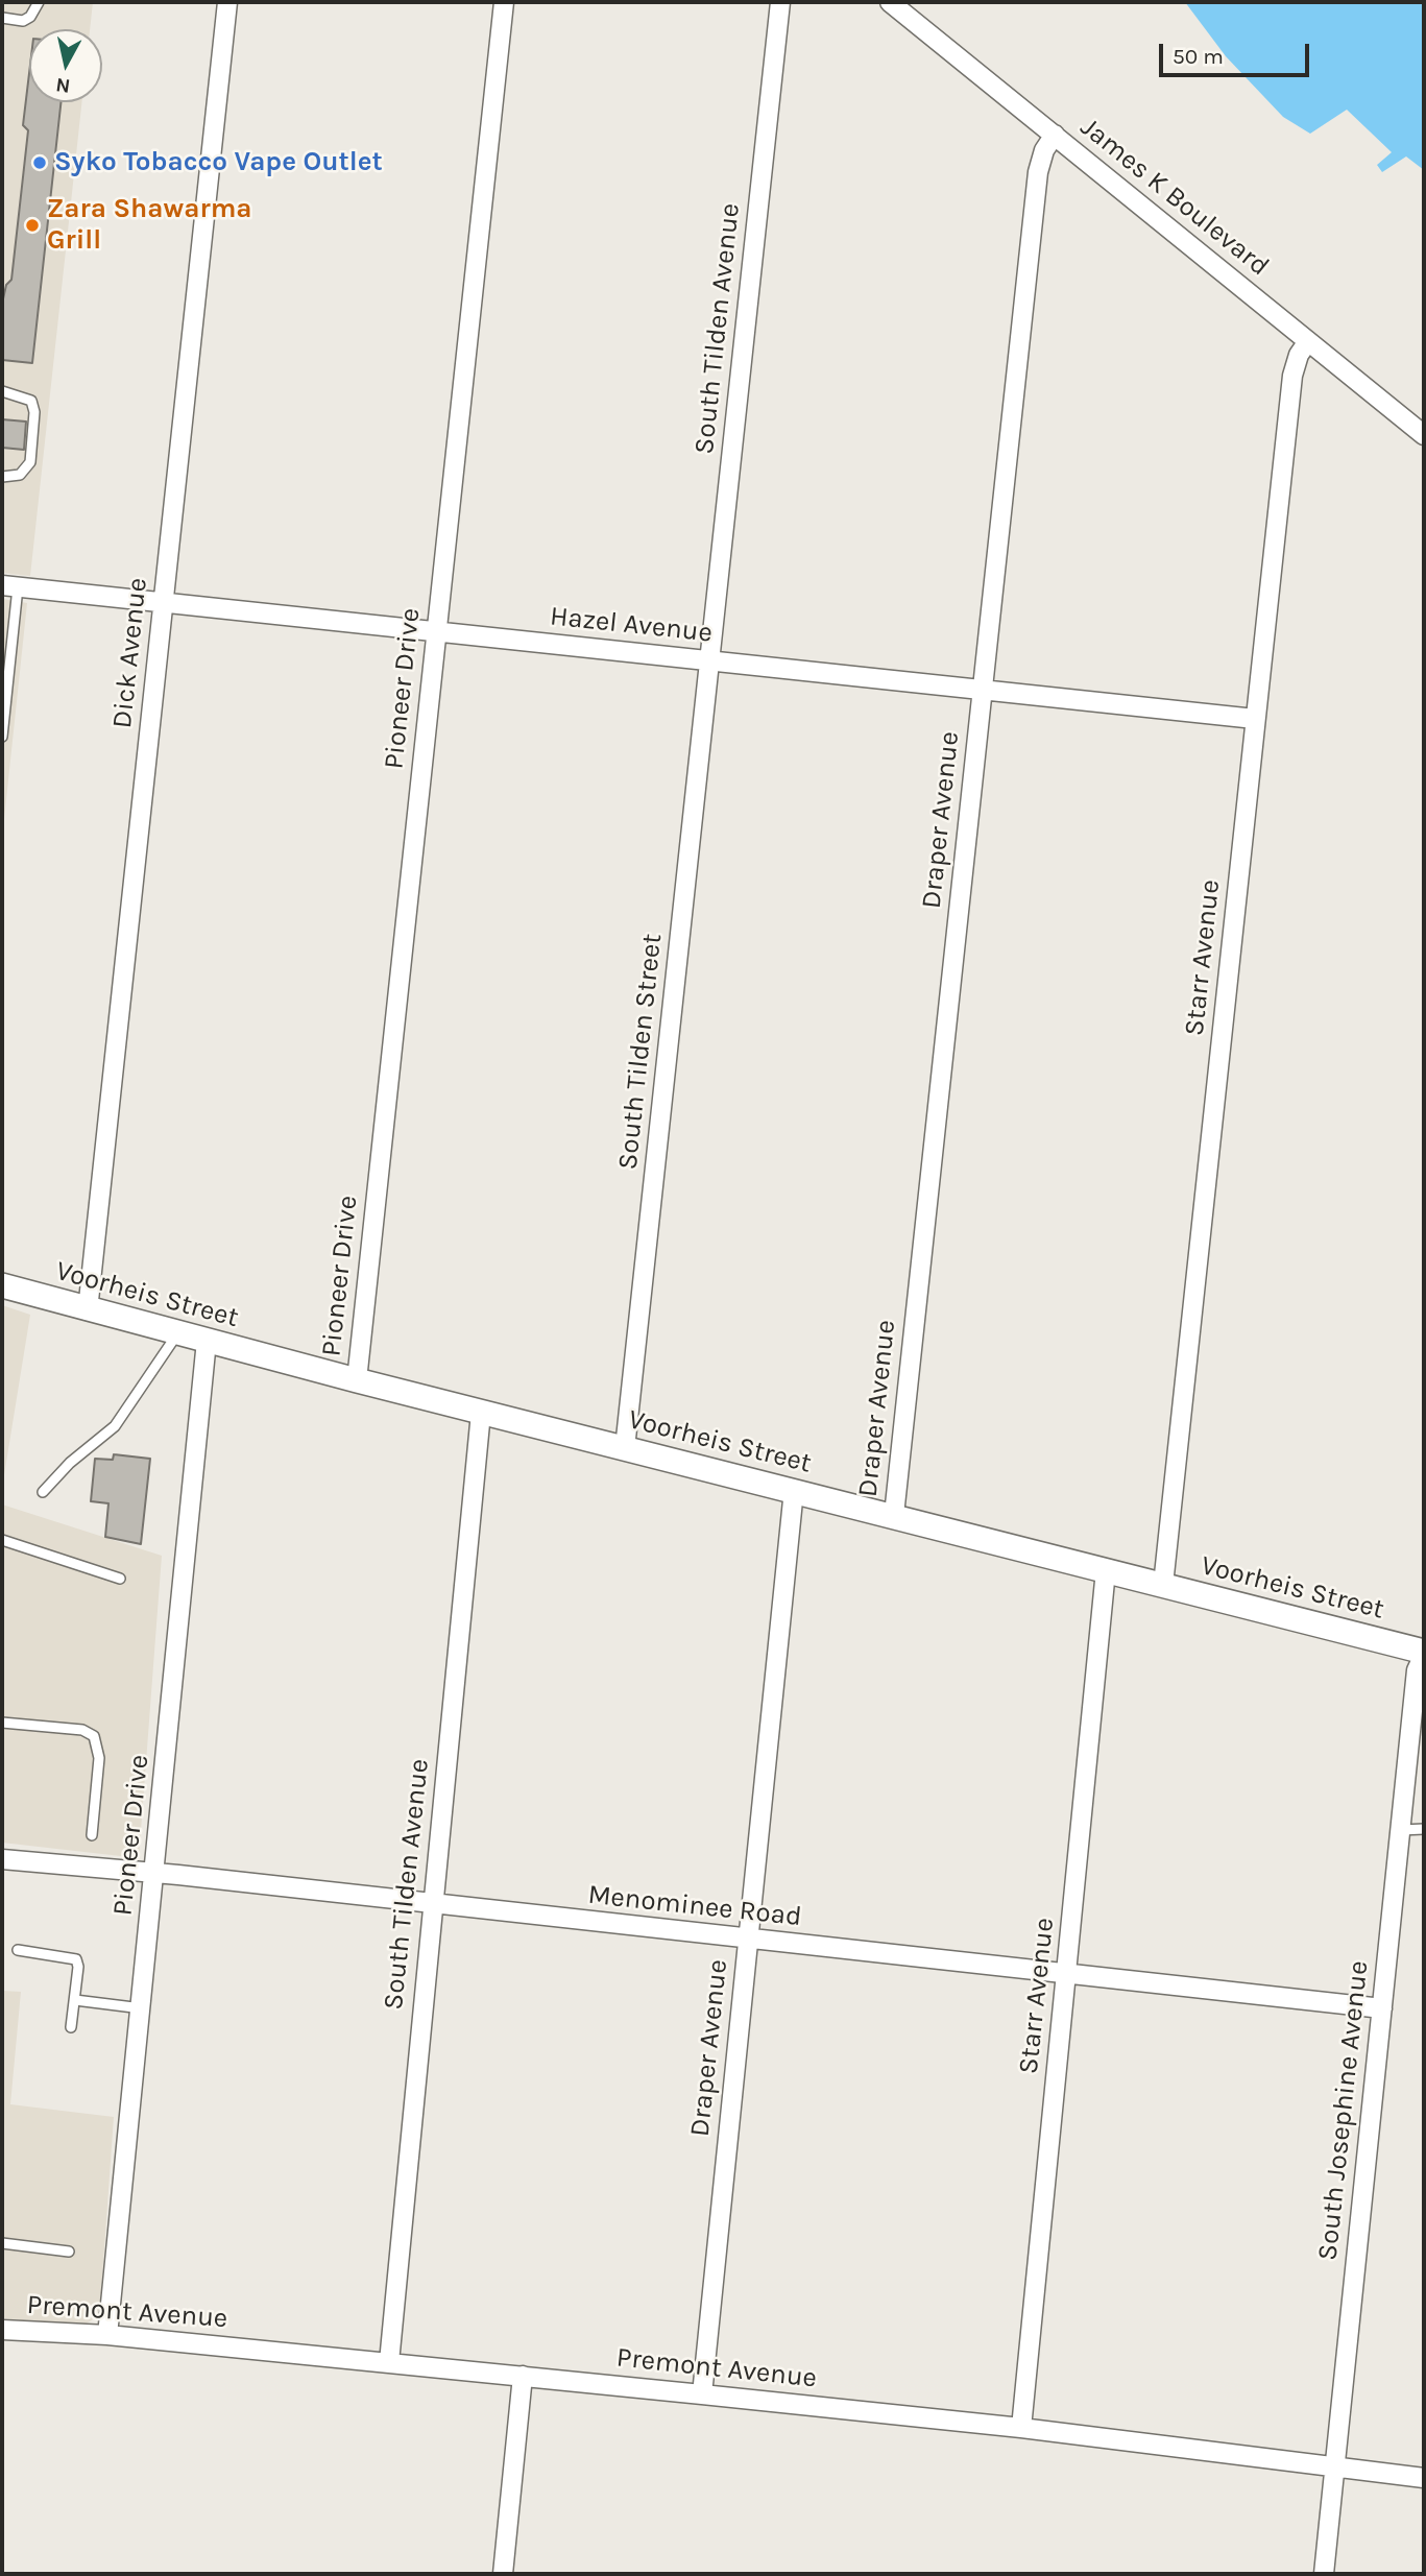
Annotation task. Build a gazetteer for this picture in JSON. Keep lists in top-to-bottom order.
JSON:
{
  "streets": {
    "street": [
      "James K Boulevard",
      "South Tilden Avenue",
      "Hazel Avenue",
      "Dick Avenue",
      "Pioneer Drive",
      "Draper Avenue",
      "Starr Avenue",
      "South Tilden Street",
      "Voorheis Street",
      "Menominee Road",
      "South Josephine Avenue",
      "Premont Avenue"
    ]
  },
  "crossings": [
    ["James K Boulevard", "Draper Avenue"],
    ["James K Boulevard", "Starr Avenue"],
    ["South Tilden Avenue", "Hazel Avenue"],
    ["South Tilden Avenue", "South Tilden Street"],
    ["South Tilden Avenue", "Voorheis Street"],
    ["South Tilden Avenue", "Menominee Road"],
    ["South Tilden Avenue", "Premont Avenue"],
    ["Hazel Avenue", "Dick Avenue"],
    ["Hazel Avenue", "Pioneer Drive"],
    ["Hazel Avenue", "Draper Avenue"],
    ["Hazel Avenue", "Starr Avenue"],
    ["Hazel Avenue", "South Tilden Street"],
    ["Dick Avenue", "Voorheis Street"],
    ["Pioneer Drive", "Voorheis Street"],
    ["Pioneer Drive", "Menominee Road"],
    ["Pioneer Drive", "Premont Avenue"],
    ["Draper Avenue", "Voorheis Street"],
    ["Draper Avenue", "Menominee Road"],
    ["Draper Avenue", "Premont Avenue"],
    ["Starr Avenue", "Voorheis Street"],
    ["Starr Avenue", "Menominee Road"],
    ["Starr Avenue", "Premont Avenue"],
    ["South Tilden Street", "Voorheis Street"],
    ["Voorheis Street", "South Josephine Avenue"],
    ["Menominee Road", "South Josephine Avenue"],
    ["South Josephine Avenue", "Premont Avenue"]
  ],
  "places": ["Syko Tobacco Vape Outlet", "Zara Shawarma Grill"],
  "scale_bar": "50 m",
  "north": "bottom"
}
